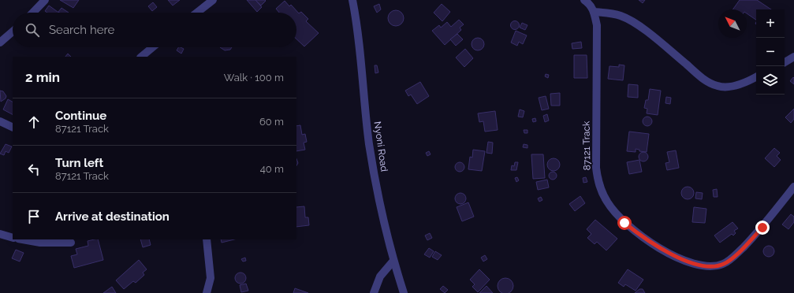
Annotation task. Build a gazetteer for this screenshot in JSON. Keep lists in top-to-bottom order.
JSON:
{
  "streets": {
    "street": ["87121 Track", "Nyoni Road"]
  },
  "north": "top left",
  "page": {
    "map_buttons": ["+", "−"],
    "search": "Search here",
    "heading": ["2 min", "Walk · 100 m"],
    "list": [
      ["Continue", "87121 Track", "60 m"],
      ["Turn left", "87121 Track", "40 m"],
      "Arrive at destination"
    ]
  }
}
